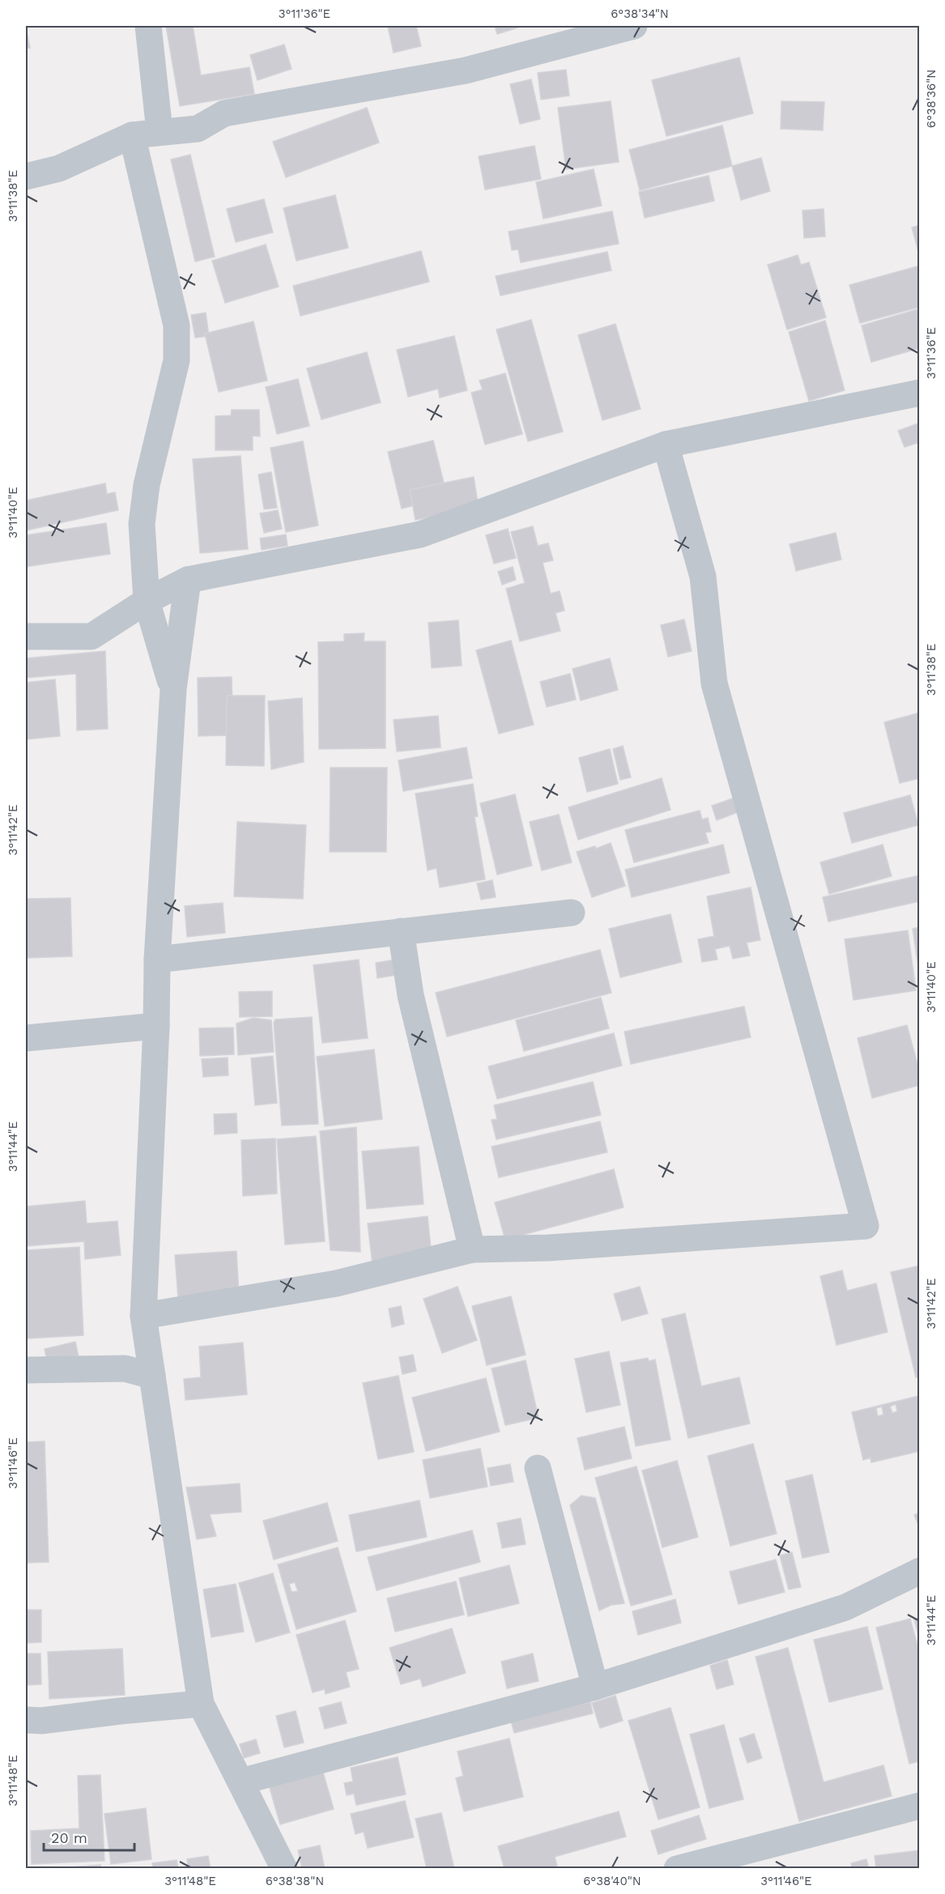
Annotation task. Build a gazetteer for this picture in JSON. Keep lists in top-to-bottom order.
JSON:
{
  "scale_bar": "20 m",
  "coordinates": [
    "3°11'36\"E",
    "6°38'34\"N",
    "6°38'36\"N",
    "3°11'38\"E",
    "3°11'40\"E",
    "3°11'42\"E",
    "3°11'44\"E",
    "3°11'46\"E",
    "3°11'48\"E",
    "6°38'38\"N",
    "6°38'40\"N"
  ]
}
